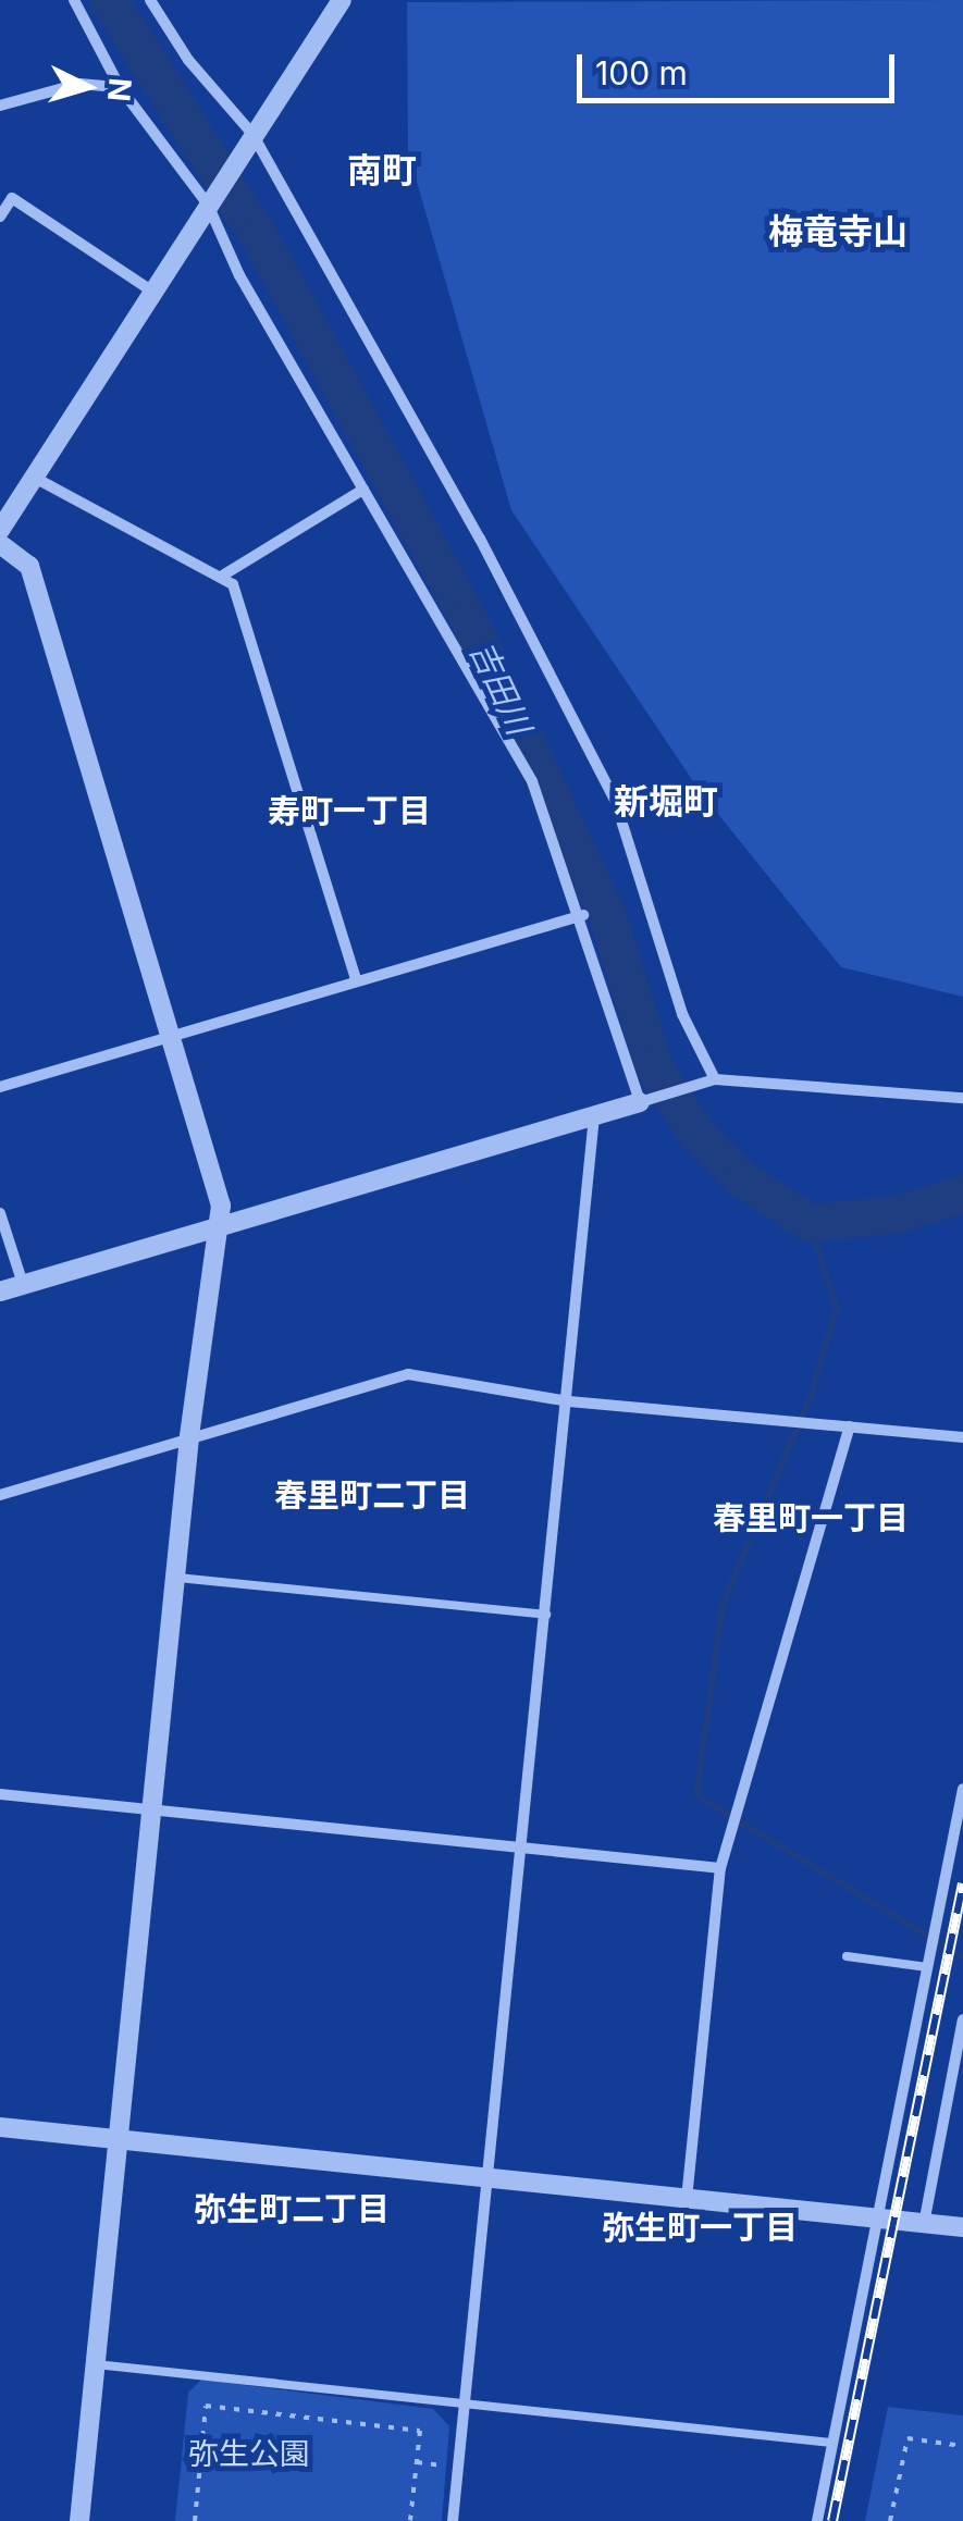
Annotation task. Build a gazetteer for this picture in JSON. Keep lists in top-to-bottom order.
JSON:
{
  "districts": [
    "南町",
    "梅竜寺山",
    "新堀町",
    "寿町一丁目",
    "春里町二丁目",
    "春里町一丁目",
    "弥生町二丁目",
    "弥生町一丁目"
  ],
  "water": ["吉田川"],
  "parks": ["弥生公園"],
  "scale_bar": "100 m",
  "north": "right"
}
